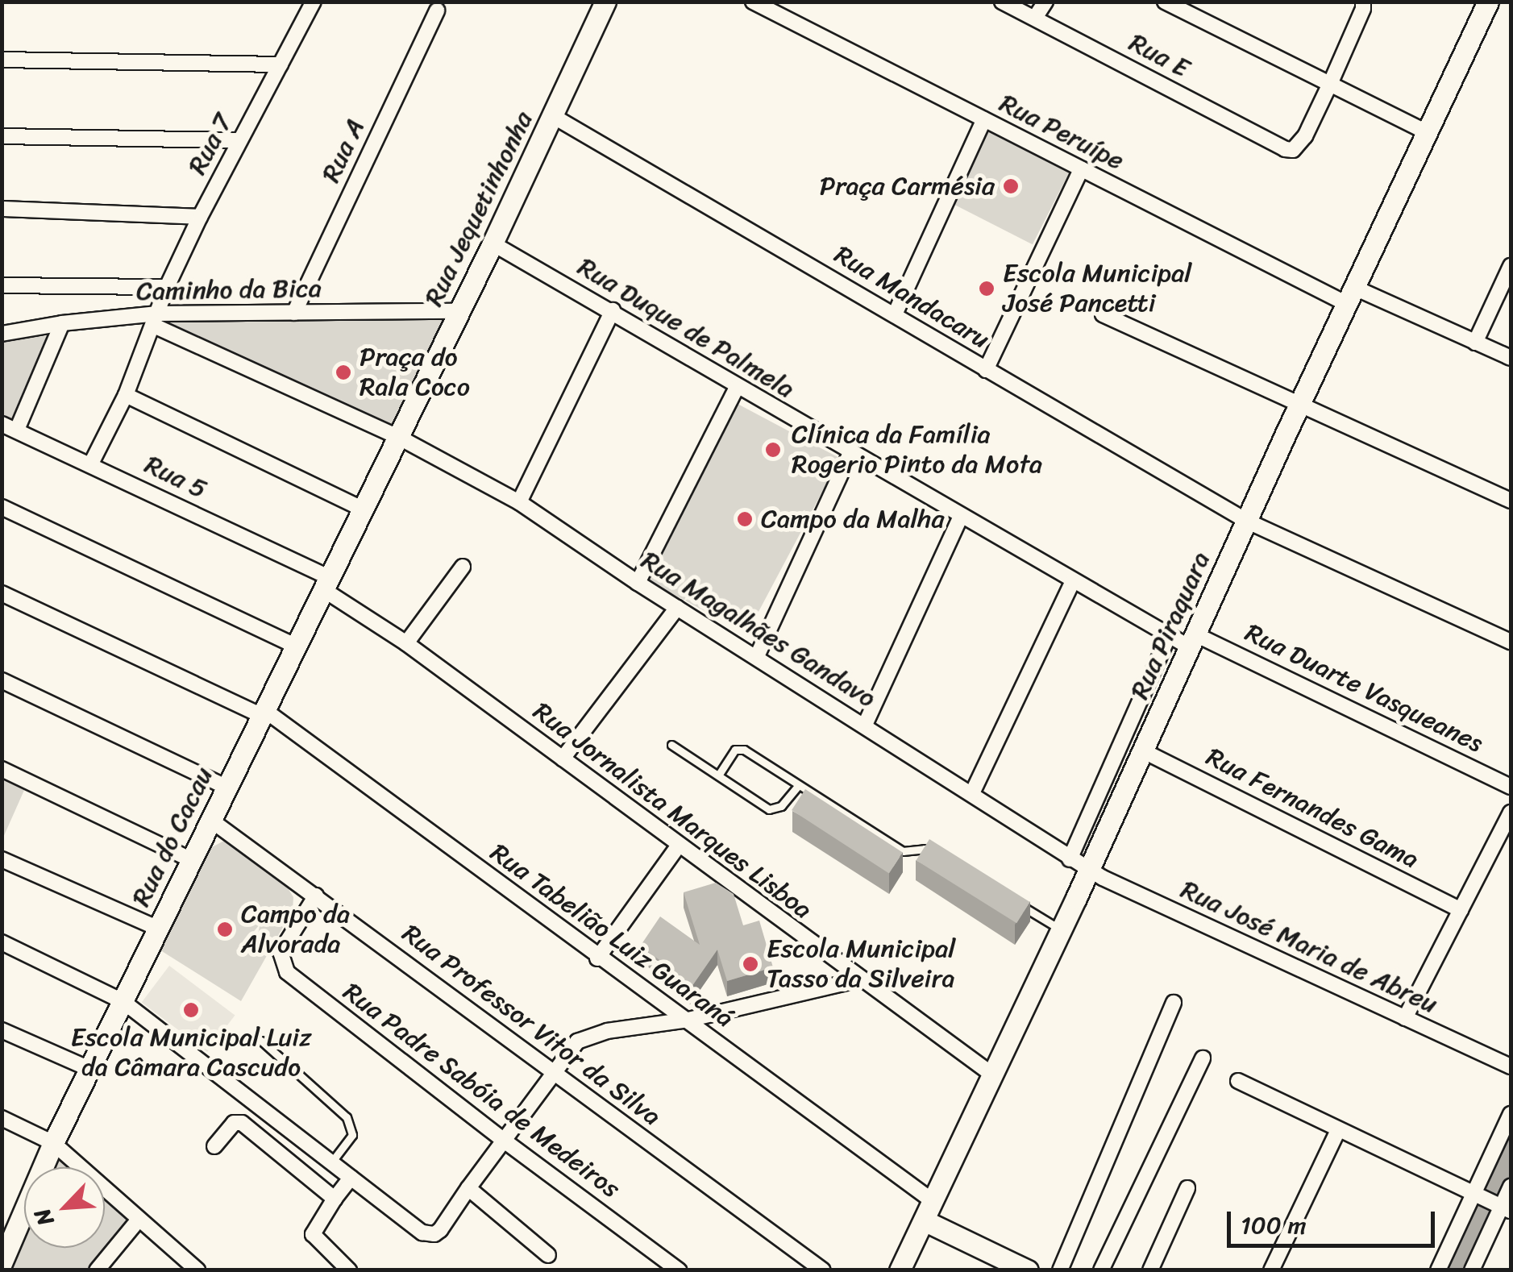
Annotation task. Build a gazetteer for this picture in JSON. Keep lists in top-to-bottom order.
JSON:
{
  "streets": {
    "street": [
      "Rua E",
      "Rua Peruípe",
      "Rua 7",
      "Rua A",
      "Rua Jequetinhonha",
      "Caminho da Bica",
      "Rua Mandacaru",
      "Rua Duque de Palmela",
      "Rua 5",
      "Rua Piraquara",
      "Rua Magalhães Gandavo",
      "Rua Duarte Vasqueanes",
      "Rua Fernandes Gama",
      "Rua Jornalista Marques Lisboa",
      "Rua do Cacau",
      "Rua Tabelião Luiz Guaraná",
      "Rua José Maria de Abreu",
      "Rua Professor Vitor da Silva",
      "Rua Padre Sabóia de Medeiros"
    ]
  },
  "crossings": [
    ["Rua Peruípe", "Rua Piraquara"],
    ["Rua 7", "Caminho da Bica"],
    ["Rua 7", "Rua 5"],
    ["Rua 7", "Rua Magalhães Gandavo"],
    ["Rua A", "Caminho da Bica"],
    ["Rua Jequetinhonha", "Caminho da Bica"],
    ["Rua Jequetinhonha", "Rua Mandacaru"],
    ["Rua Jequetinhonha", "Rua Duque de Palmela"],
    ["Rua Jequetinhonha", "Rua Magalhães Gandavo"],
    ["Rua Jequetinhonha", "Rua do Cacau"],
    ["Caminho da Bica", "Rua Magalhães Gandavo"],
    ["Rua Mandacaru", "Rua Piraquara"],
    ["Rua Duque de Palmela", "Rua Piraquara"],
    ["Rua Duque de Palmela", "Rua Duarte Vasqueanes"],
    ["Rua 5", "Rua Jornalista Marques Lisboa"],
    ["Rua 5", "Rua do Cacau"],
    ["Rua Piraquara", "Rua Magalhães Gandavo"],
    ["Rua Piraquara", "Rua Duarte Vasqueanes"],
    ["Rua Piraquara", "Rua Fernandes Gama"],
    ["Rua Piraquara", "Rua Jornalista Marques Lisboa"],
    ["Rua Piraquara", "Rua Tabelião Luiz Guaraná"],
    ["Rua Piraquara", "Rua José Maria de Abreu"],
    ["Rua Magalhães Gandavo", "Rua do Cacau"],
    ["Rua Magalhães Gandavo", "Rua José Maria de Abreu"],
    ["Rua Jornalista Marques Lisboa", "Rua do Cacau"],
    ["Rua do Cacau", "Rua Tabelião Luiz Guaraná"],
    ["Rua do Cacau", "Rua Professor Vitor da Silva"],
    ["Rua Professor Vitor da Silva", "Rua Padre Sabóia de Medeiros"]
  ],
  "places": [
    "Praça Carmésia",
    "Escola Municipal José Pancetti",
    "Praça do Rala Coco",
    "Clínica da Família Rogerio Pinto da Mota",
    "Campo da Malha",
    "Campo da Alvorada",
    "Escola Municipal Tasso da Silveira",
    "Escola Municipal Luiz da Câmara Cascudo"
  ],
  "scale_bar": "100 m",
  "north": "bottom left"
}
